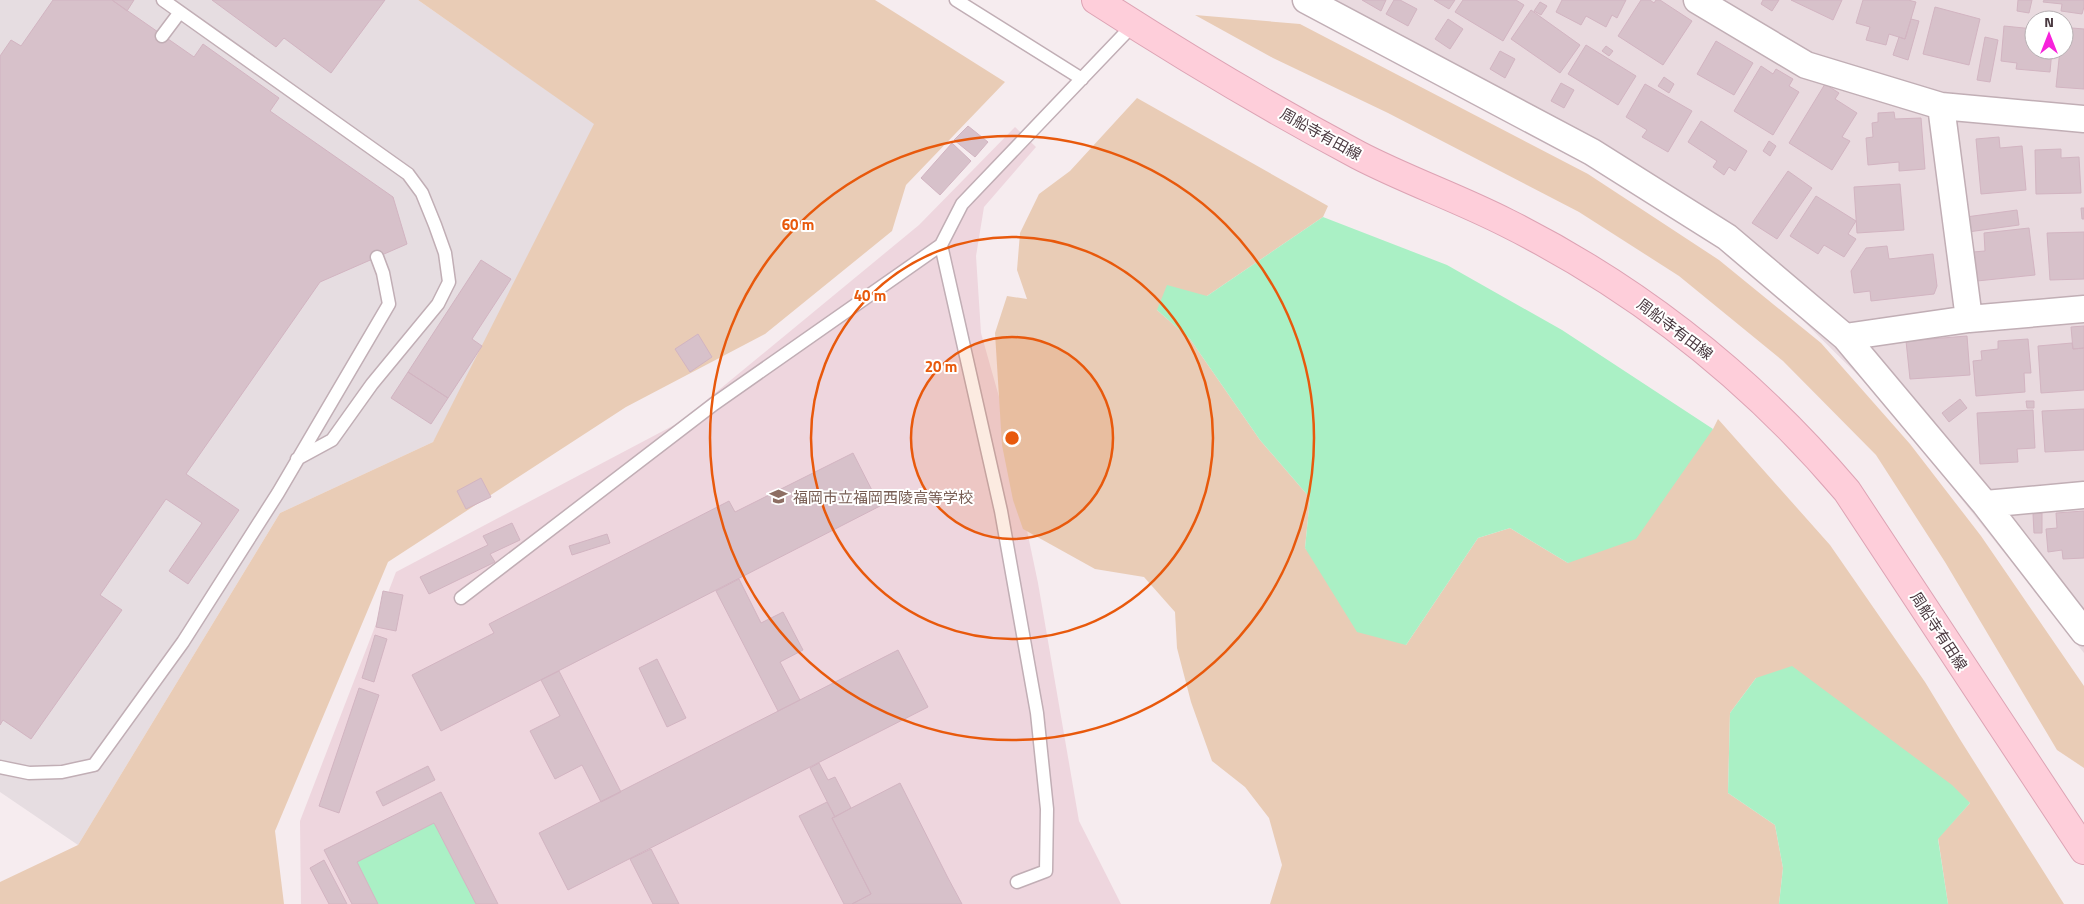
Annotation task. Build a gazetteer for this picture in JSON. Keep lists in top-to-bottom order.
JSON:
{
  "streets": {
    "main road": ["周船寺有田線"]
  },
  "places": {
    "school or university": ["福岡市立福岡西陵高等学校"]
  },
  "north": "top",
  "rings": ["60 m", "40 m", "20 m"]
}
